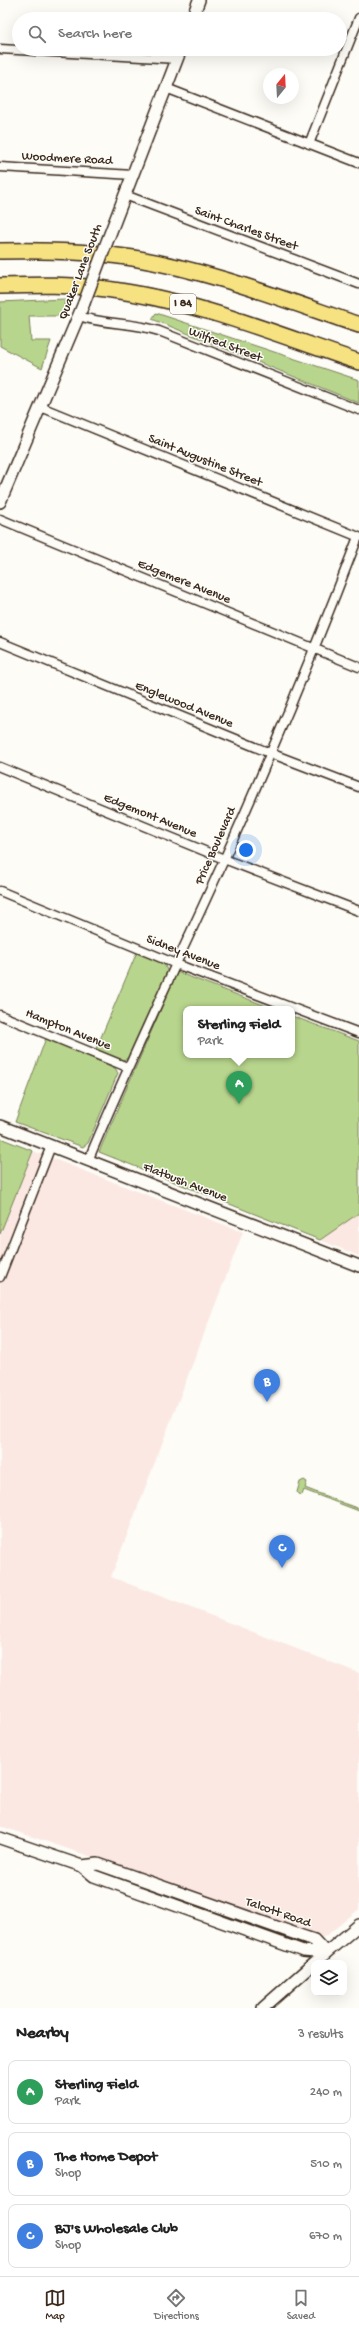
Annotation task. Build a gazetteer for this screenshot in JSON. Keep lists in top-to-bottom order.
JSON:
{
  "streets": {
    "highway": ["I 84"],
    "street": [
      "Woodmere Road",
      "Saint Charles Street",
      "Quaker Lane South",
      "Wilfred Street",
      "Saint Augustine Street",
      "Edgemere Avenue",
      "Englewood Avenue",
      "Edgemont Avenue",
      "Price Boulevard",
      "Sidney Avenue",
      "Hampton Avenue",
      "Flatbush Avenue",
      "Talcott Road"
    ]
  },
  "crossings": [
    ["Woodmere Road", "Quaker Lane South"],
    ["Saint Charles Street", "Quaker Lane South"],
    ["Quaker Lane South", "Wilfred Street"],
    ["Quaker Lane South", "Saint Augustine Street"],
    ["Saint Augustine Street", "Price Boulevard"],
    ["Edgemere Avenue", "Price Boulevard"],
    ["Englewood Avenue", "Price Boulevard"],
    ["Edgemont Avenue", "Price Boulevard"],
    ["Price Boulevard", "Sidney Avenue"],
    ["Price Boulevard", "Hampton Avenue"],
    ["Price Boulevard", "Flatbush Avenue"]
  ],
  "north": "top",
  "page": {
    "search": "Search here",
    "popup": ["Sterling Field", "Park"],
    "pins": ["A", "B", "C"],
    "heading": ["Nearby", "3 results"],
    "list": [
      {
        "mark": "A",
        "name": "Sterling Field",
        "note": "Park",
        "value": "240 m"
      },
      {
        "mark": "B",
        "name": "The Home Depot",
        "note": "Shop",
        "value": "510 m"
      },
      {
        "mark": "C",
        "name": "BJ's Wholesale Club",
        "note": "Shop",
        "value": "670 m"
      }
    ],
    "nav": ["Map", "Directions", "Saved"]
  }
}
